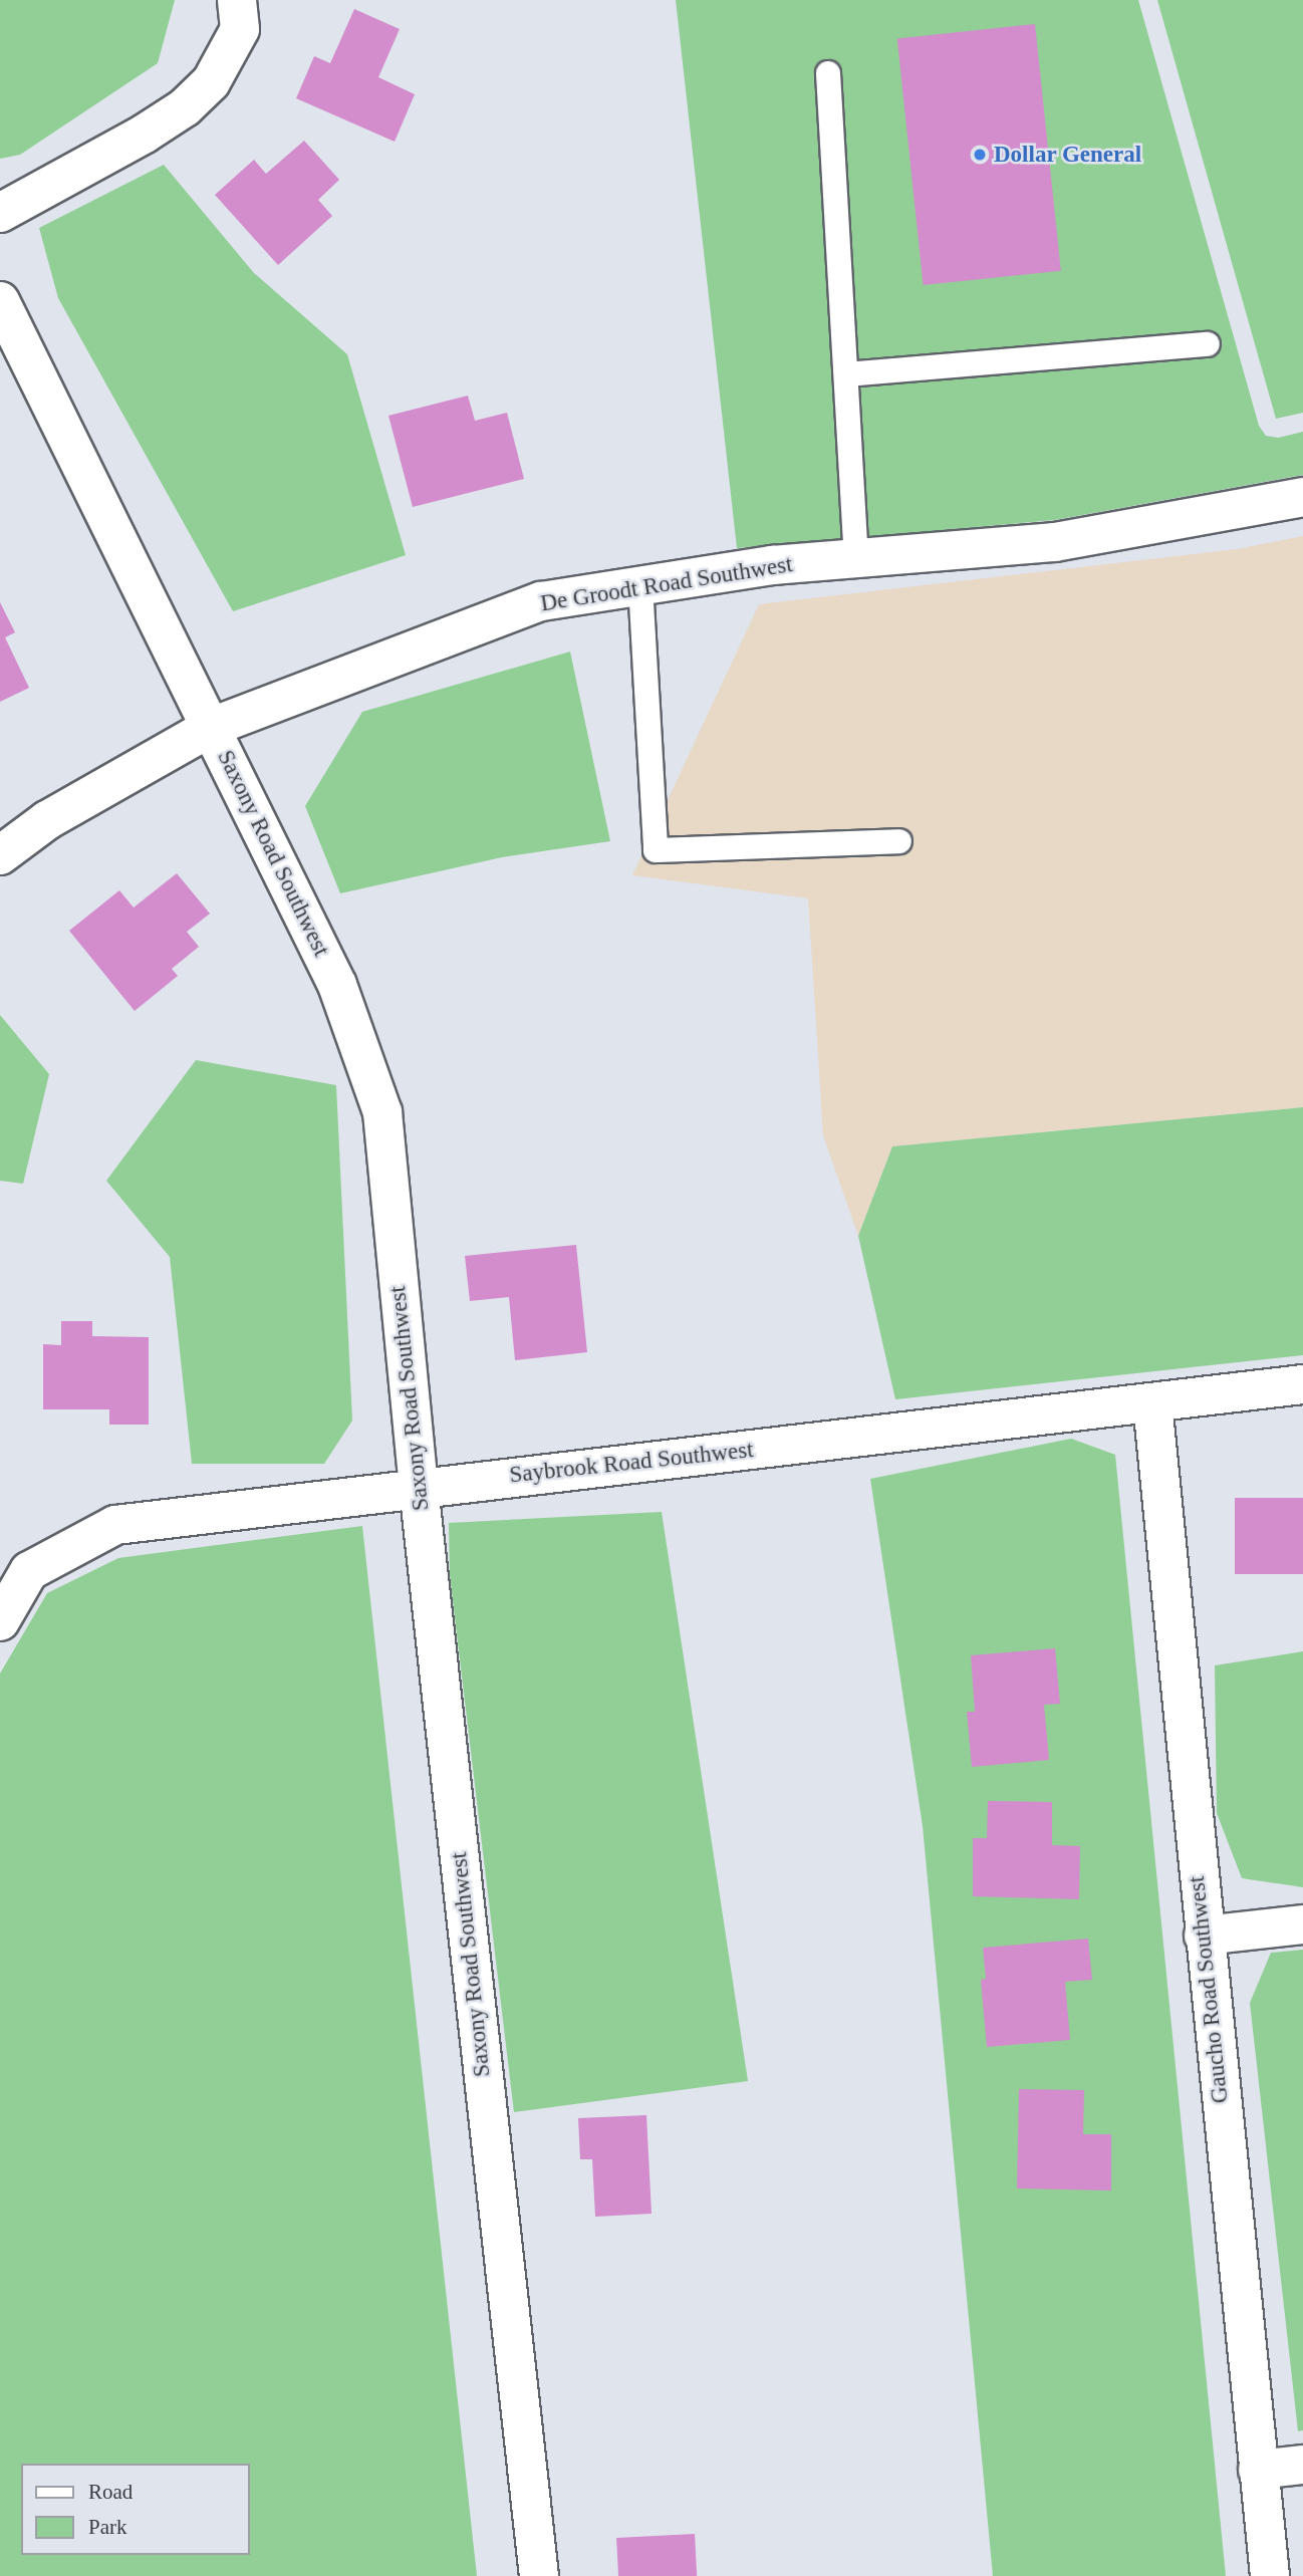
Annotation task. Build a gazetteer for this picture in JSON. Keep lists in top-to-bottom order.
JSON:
{
  "streets": {
    "street": [
      "De Groodt Road Southwest",
      "Saxony Road Southwest",
      "Saybrook Road Southwest",
      "Gaucho Road Southwest"
    ]
  },
  "crossings": [
    ["De Groodt Road Southwest", "Saxony Road Southwest"],
    ["Saxony Road Southwest", "Saybrook Road Southwest"],
    ["Saybrook Road Southwest", "Gaucho Road Southwest"]
  ],
  "places": ["Dollar General"],
  "legend": ["Road", "Park"]
}
